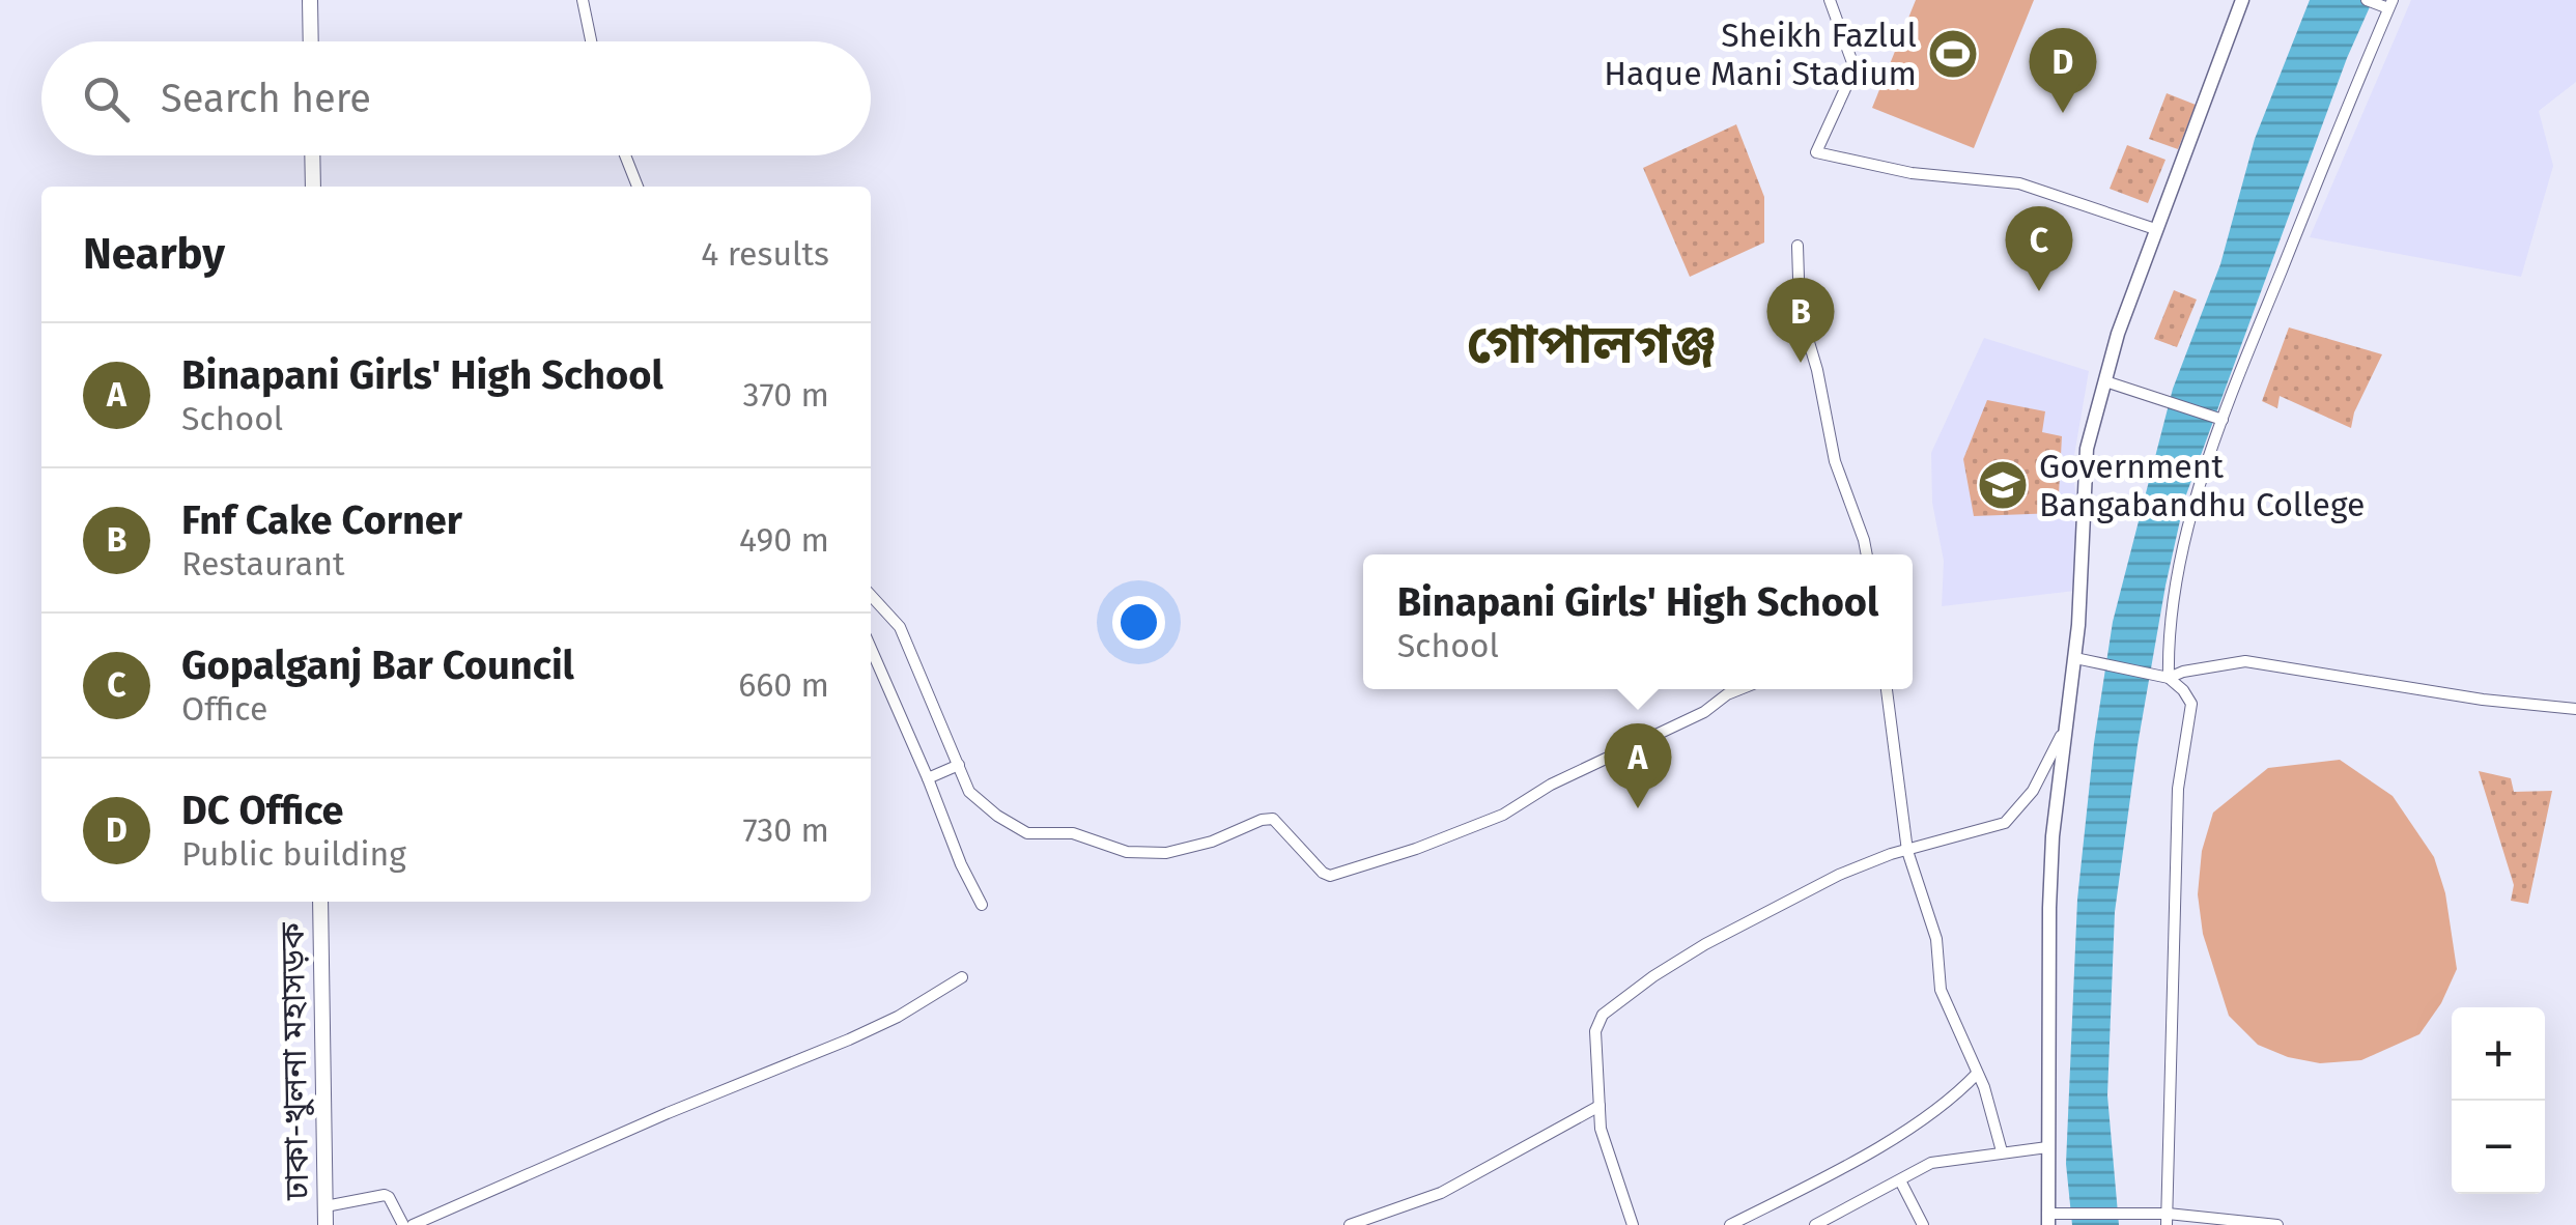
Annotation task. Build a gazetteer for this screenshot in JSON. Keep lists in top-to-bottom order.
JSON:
{
  "streets": {
    "highway": ["ঢাকা-খুলনা মহাসড়ক"]
  },
  "districts": ["গোপালগঞ্জ"],
  "places": {
    "sports": ["Sheikh Fazlul Haque Mani Stadium"],
    "school or university": ["Government Bangabandhu College"]
  },
  "page": {
    "pins": [
      "D",
      "C",
      "B",
      "A"
    ],
    "search": "Search here",
    "heading": ["Nearby", "4 results"],
    "list": [
      {
        "mark": "A",
        "name": "Binapani Girls' High School",
        "note": "School",
        "value": "370 m"
      },
      {
        "mark": "B",
        "name": "Fnf Cake Corner",
        "note": "Restaurant",
        "value": "490 m"
      },
      {
        "mark": "C",
        "name": "Gopalganj Bar Council",
        "note": "Office",
        "value": "660 m"
      },
      {
        "mark": "D",
        "name": "DC Office",
        "note": "Public building",
        "value": "730 m"
      }
    ],
    "popup": ["Binapani Girls' High School", "School"],
    "map_buttons": ["+", "−"]
  }
}
